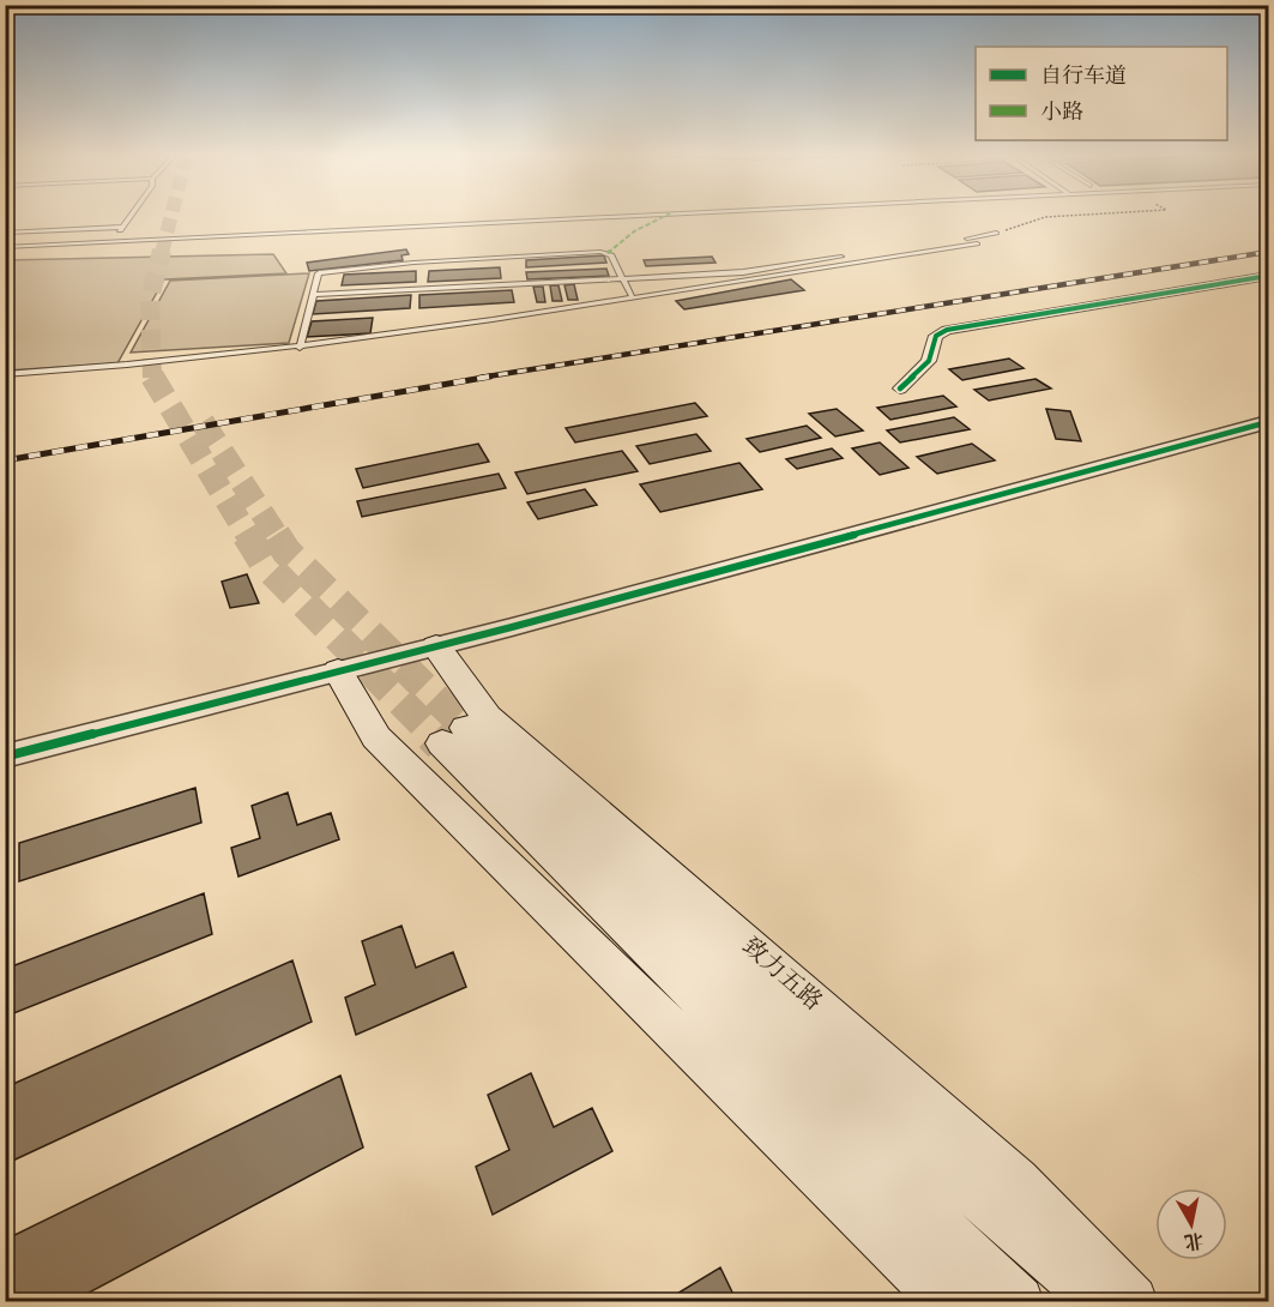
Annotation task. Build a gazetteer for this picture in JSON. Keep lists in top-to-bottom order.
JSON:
{
  "streets": {
    "main road": ["致力五路"]
  },
  "legend": ["自行车道", "小路"],
  "north": "bottom"
}
